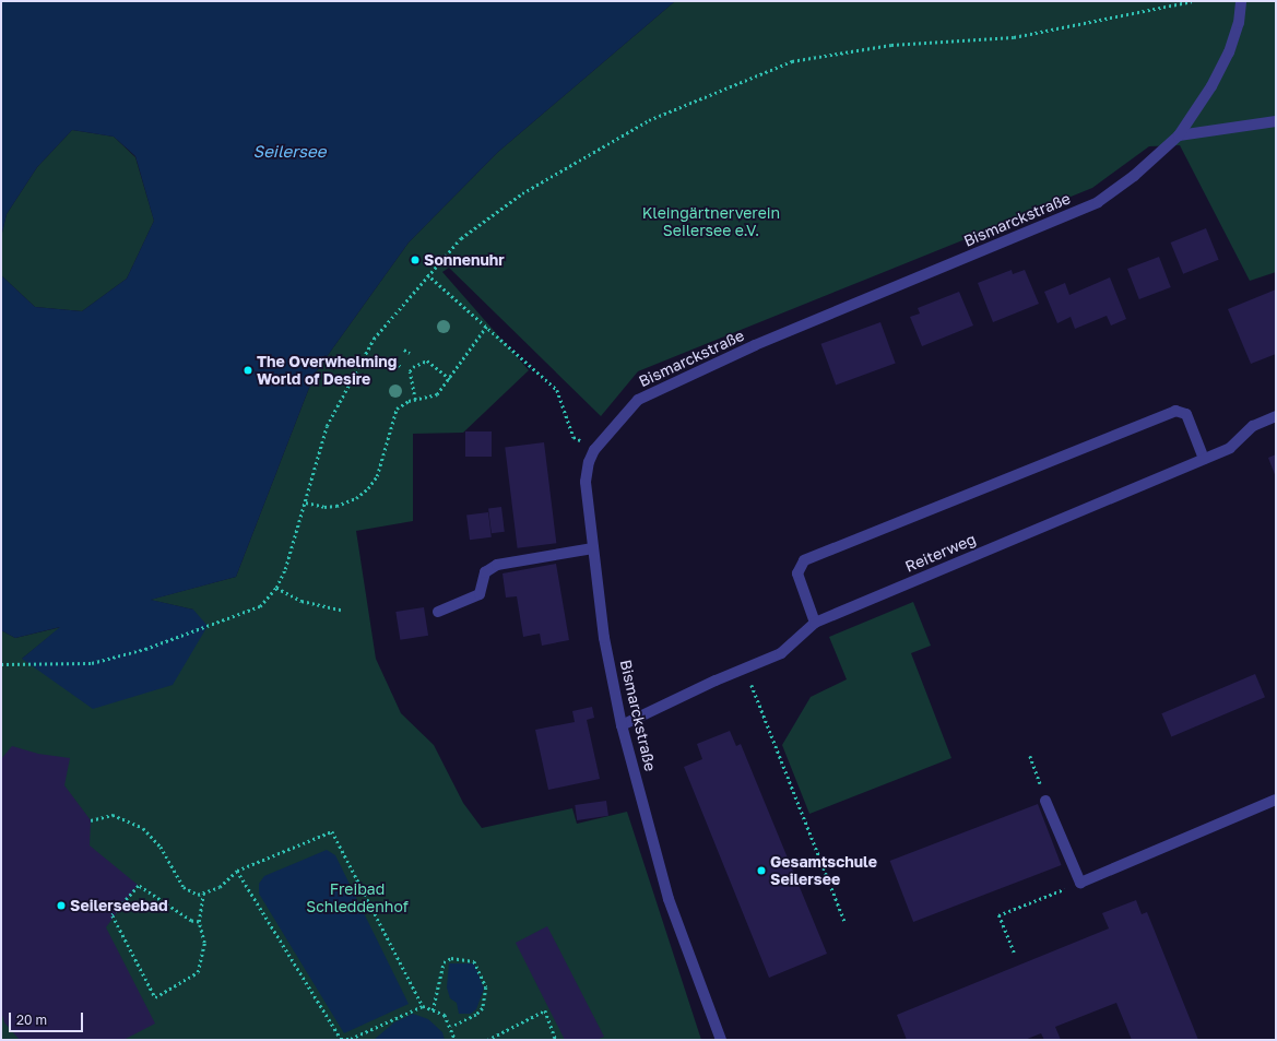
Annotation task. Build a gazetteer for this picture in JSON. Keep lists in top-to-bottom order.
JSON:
{
  "streets": {
    "street": ["Bismarckstraße", "Reiterweg"]
  },
  "crossings": [
    ["Bismarckstraße", "Reiterweg"]
  ],
  "water": ["Seilersee"],
  "parks": ["Kleingärtnerverein Seilersee e.V.", "Freibad Schleddenhof"],
  "places": [
    "Sonnenuhr",
    "The Overwhelming World of Desire",
    "Gesamtschule Seilersee",
    "Seilerseebad"
  ],
  "scale_bar": "20 m"
}
